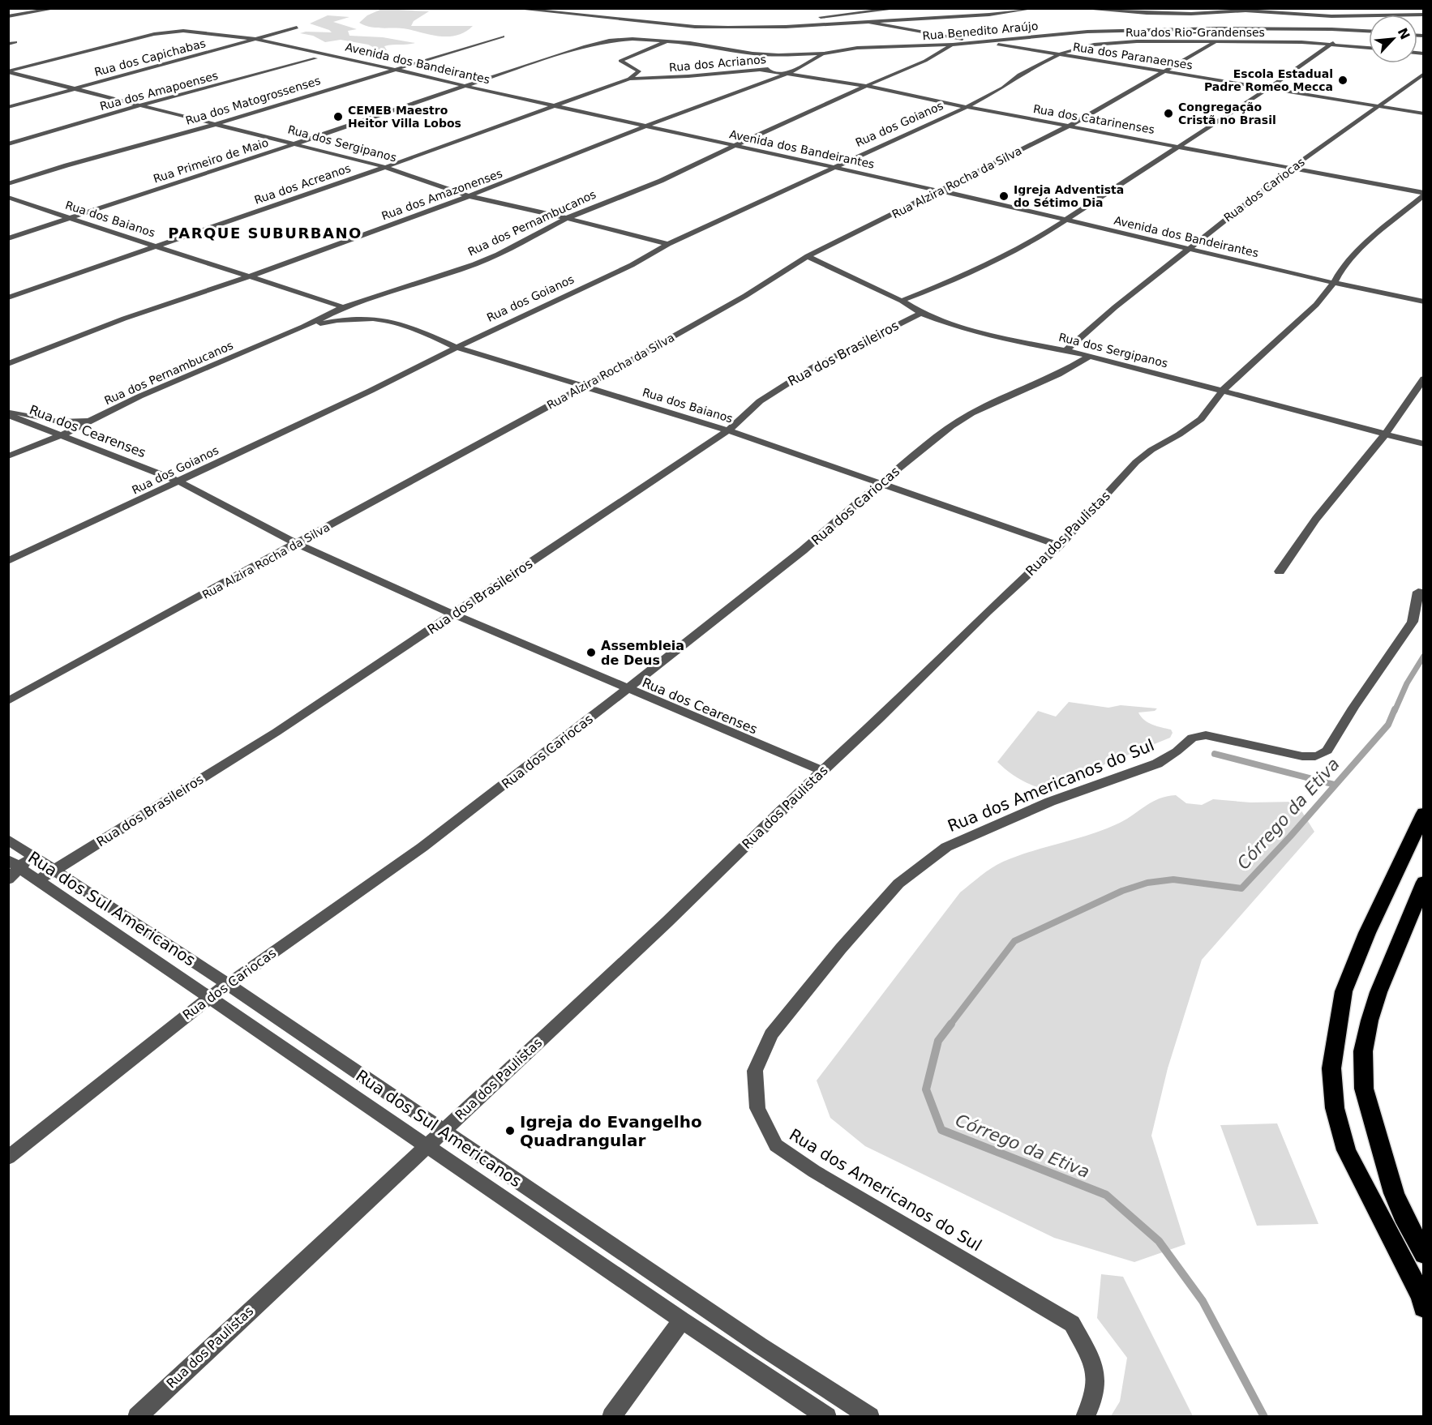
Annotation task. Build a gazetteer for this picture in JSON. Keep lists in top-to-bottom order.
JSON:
{
  "streets": {
    "street": [
      "Rua Benedito Araújo",
      "Rua dos Rio-Grandenses",
      "Rua dos Paranaenses",
      "Rua dos Capichabas",
      "Avenida dos Bandeirantes",
      "Rua dos Acrianos",
      "Rua dos Amapoenses",
      "Rua dos Matogrossenses",
      "Rua dos Catarinenses",
      "Rua dos Goianos",
      "Rua dos Sergipanos",
      "Rua Primeiro de Maio",
      "Rua Alzira Rocha da Silva",
      "Rua dos Acreanos",
      "Rua dos Cariocas",
      "Rua dos Amazonenses",
      "Rua dos Baianos",
      "Rua dos Pernambucanos",
      "Rua dos Brasileiros",
      "Rua dos Cearenses",
      "Rua dos Paulistas",
      "Rua dos Americanos do Sul",
      "Rua dos Sul Americanos"
    ]
  },
  "crossings": [
    ["Rua Benedito Araújo", "Rua dos Paranaenses"],
    ["Rua Benedito Araújo", "Rua Primeiro de Maio"],
    ["Rua Benedito Araújo", "Rua dos Amazonenses"],
    ["Rua Benedito Araújo", "Rua dos Pernambucanos"],
    ["Rua dos Rio-Grandenses", "Rua dos Paranaenses"],
    ["Rua dos Rio-Grandenses", "Rua dos Goianos"],
    ["Rua dos Rio-Grandenses", "Rua Alzira Rocha da Silva"],
    ["Rua dos Rio-Grandenses", "Rua dos Brasileiros"],
    ["Rua dos Paranaenses", "Rua dos Goianos"],
    ["Rua dos Paranaenses", "Rua Alzira Rocha da Silva"],
    ["Rua dos Paranaenses", "Rua dos Cariocas"],
    ["Rua dos Paranaenses", "Rua dos Brasileiros"],
    ["Rua dos Capichabas", "Avenida dos Bandeirantes"],
    ["Rua dos Capichabas", "Rua dos Sergipanos"],
    ["Avenida dos Bandeirantes", "Rua dos Amapoenses"],
    ["Avenida dos Bandeirantes", "Rua dos Matogrossenses"],
    ["Avenida dos Bandeirantes", "Rua dos Goianos"],
    ["Avenida dos Bandeirantes", "Rua dos Sergipanos"],
    ["Avenida dos Bandeirantes", "Rua Primeiro de Maio"],
    ["Avenida dos Bandeirantes", "Rua Alzira Rocha da Silva"],
    ["Avenida dos Bandeirantes", "Rua dos Acreanos"],
    ["Avenida dos Bandeirantes", "Rua dos Cariocas"],
    ["Avenida dos Bandeirantes", "Rua dos Amazonenses"],
    ["Avenida dos Bandeirantes", "Rua dos Pernambucanos"],
    ["Avenida dos Bandeirantes", "Rua dos Brasileiros"],
    ["Avenida dos Bandeirantes", "Rua dos Paulistas"],
    ["Rua dos Acrianos", "Rua dos Catarinenses"],
    ["Rua dos Acrianos", "Rua dos Acreanos"],
    ["Rua dos Acrianos", "Rua dos Amazonenses"],
    ["Rua dos Amapoenses", "Rua dos Sergipanos"],
    ["Rua dos Matogrossenses", "Rua dos Sergipanos"],
    ["Rua dos Catarinenses", "Rua dos Goianos"],
    ["Rua dos Catarinenses", "Rua Alzira Rocha da Silva"],
    ["Rua dos Catarinenses", "Rua dos Cariocas"],
    ["Rua dos Catarinenses", "Rua dos Amazonenses"],
    ["Rua dos Catarinenses", "Rua dos Pernambucanos"],
    ["Rua dos Catarinenses", "Rua dos Brasileiros"],
    ["Rua dos Catarinenses", "Rua dos Paulistas"],
    ["Rua dos Goianos", "Rua dos Sergipanos"],
    ["Rua dos Goianos", "Rua dos Baianos"],
    ["Rua dos Goianos", "Rua dos Cearenses"],
    ["Rua dos Sergipanos", "Rua Primeiro de Maio"],
    ["Rua dos Sergipanos", "Rua Alzira Rocha da Silva"],
    ["Rua dos Sergipanos", "Rua dos Acreanos"],
    ["Rua dos Sergipanos", "Rua dos Cariocas"],
    ["Rua dos Sergipanos", "Rua dos Amazonenses"],
    ["Rua dos Sergipanos", "Rua dos Pernambucanos"],
    ["Rua dos Sergipanos", "Rua dos Brasileiros"],
    ["Rua dos Sergipanos", "Rua dos Paulistas"],
    ["Rua Primeiro de Maio", "Rua dos Baianos"],
    ["Rua Alzira Rocha da Silva", "Rua dos Baianos"],
    ["Rua Alzira Rocha da Silva", "Rua dos Cearenses"],
    ["Rua dos Acreanos", "Rua dos Baianos"],
    ["Rua dos Cariocas", "Rua dos Baianos"],
    ["Rua dos Cariocas", "Rua dos Cearenses"],
    ["Rua dos Cariocas", "Rua dos Sul Americanos"],
    ["Rua dos Amazonenses", "Rua dos Baianos"],
    ["Rua dos Baianos", "Rua dos Pernambucanos"],
    ["Rua dos Baianos", "Rua dos Brasileiros"],
    ["Rua dos Baianos", "Rua dos Paulistas"],
    ["Rua dos Pernambucanos", "Rua dos Cearenses"],
    ["Rua dos Brasileiros", "Rua dos Cearenses"],
    ["Rua dos Brasileiros", "Rua dos Sul Americanos"],
    ["Rua dos Cearenses", "Rua dos Paulistas"],
    ["Rua dos Paulistas", "Rua dos Sul Americanos"]
  ],
  "districts": ["PARQUE SUBURBANO"],
  "water": ["Córrego da Etiva"],
  "places": [
    "Escola Estadual Padre Romeo Mecca",
    "Congregação Cristã no Brasil",
    "CEMEB Maestro Heitor Villa Lobos",
    "Igreja Adventista do Sétimo Dia",
    "Assembleia de Deus",
    "Igreja do Evangelho Quadrangular"
  ],
  "north": "top right"
}
